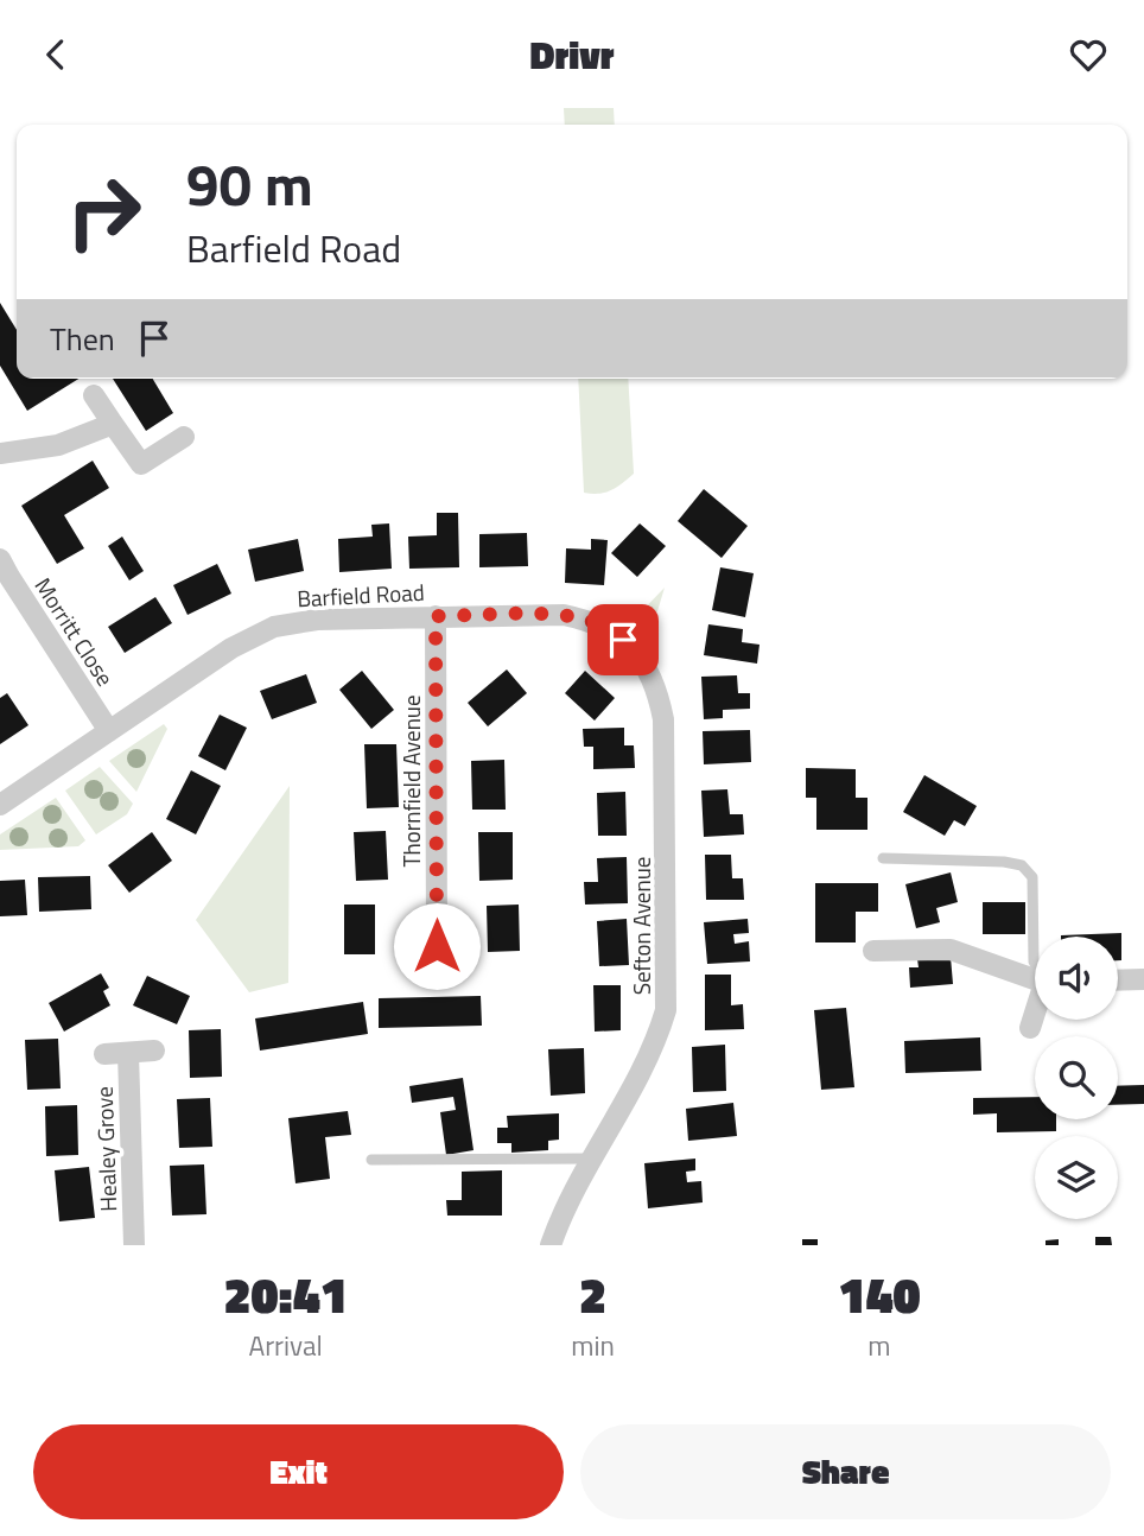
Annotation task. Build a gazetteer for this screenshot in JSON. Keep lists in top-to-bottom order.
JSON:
{
  "streets": {
    "street": [
      "Barfield Road",
      "Morritt Close",
      "Thornfield Avenue",
      "Sefton Avenue",
      "Healey Grove"
    ]
  },
  "crossings": [
    ["Barfield Road", "Morritt Close"],
    ["Barfield Road", "Thornfield Avenue"],
    ["Barfield Road", "Sefton Avenue"]
  ],
  "page": {
    "header": "Drivr",
    "turn": ["90 m", "Barfield Road"],
    "then": "Then",
    "eta": [
      "20:41",
      "Arrival",
      "2",
      "min",
      "140",
      "m"
    ],
    "buttons": ["Exit", "Share"]
  }
}
